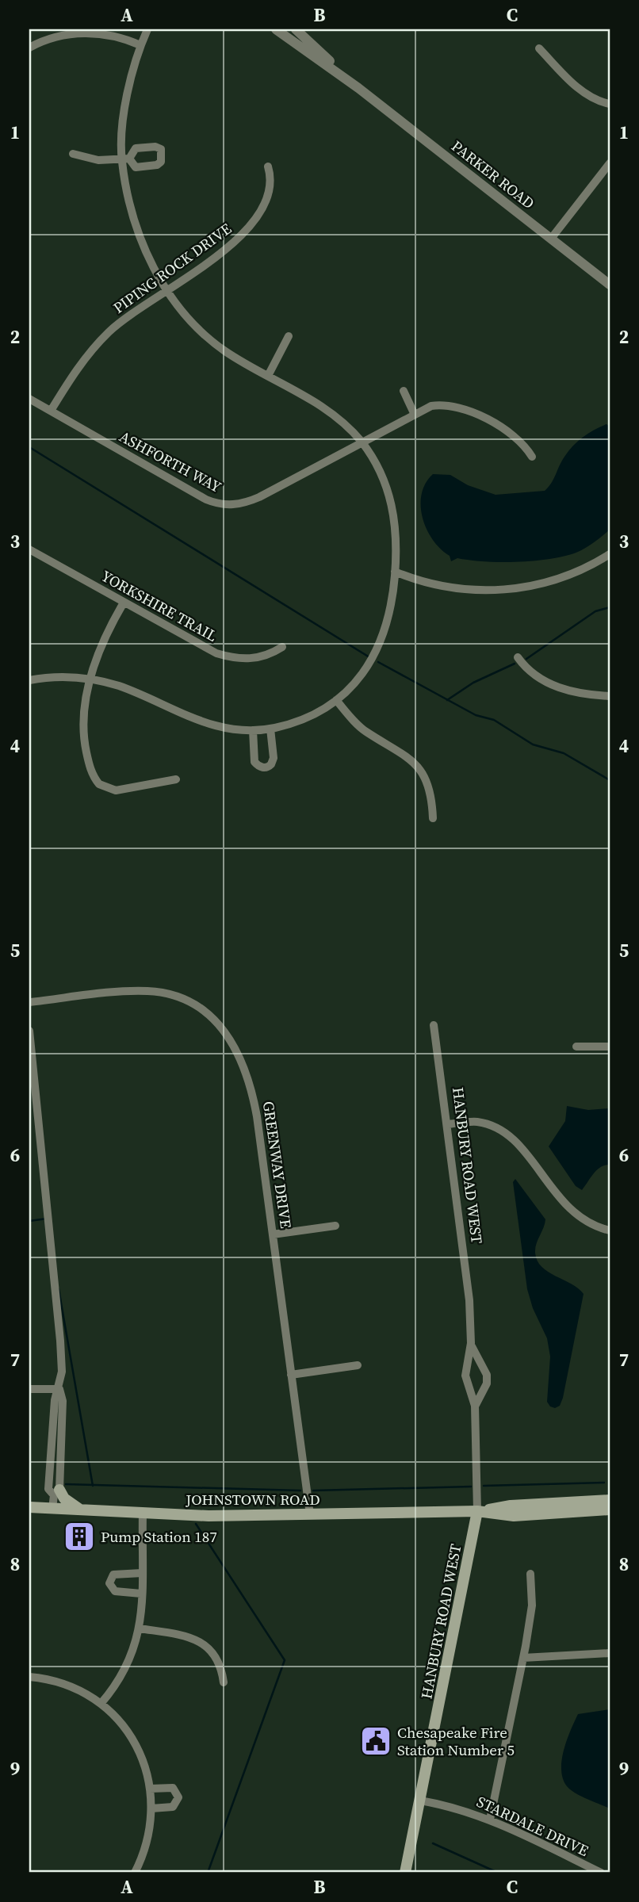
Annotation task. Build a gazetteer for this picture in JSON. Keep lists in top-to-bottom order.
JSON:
{
  "streets": {
    "main road": ["HANBURY ROAD WEST", "JOHNSTOWN ROAD"],
    "street": [
      "PARKER ROAD",
      "PIPING ROCK DRIVE",
      "ASHFORTH WAY",
      "YORKSHIRE TRAIL",
      "GREENWAY DRIVE",
      "STARDALE DRIVE"
    ]
  },
  "crossings": [
    ["PIPING ROCK DRIVE", "ASHFORTH WAY"],
    ["GREENWAY DRIVE", "JOHNSTOWN ROAD"],
    ["HANBURY ROAD WEST", "JOHNSTOWN ROAD"],
    ["HANBURY ROAD WEST", "STARDALE DRIVE"]
  ],
  "places": {
    "building": ["Pump Station 187"],
    "public building": ["Chesapeake Fire Station Number 5"]
  },
  "grid": {
    "columns": ["A", "B", "C"],
    "rows": [
      "1",
      "2",
      "3",
      "4",
      "5",
      "6",
      "7",
      "8",
      "9"
    ]
  }
}
